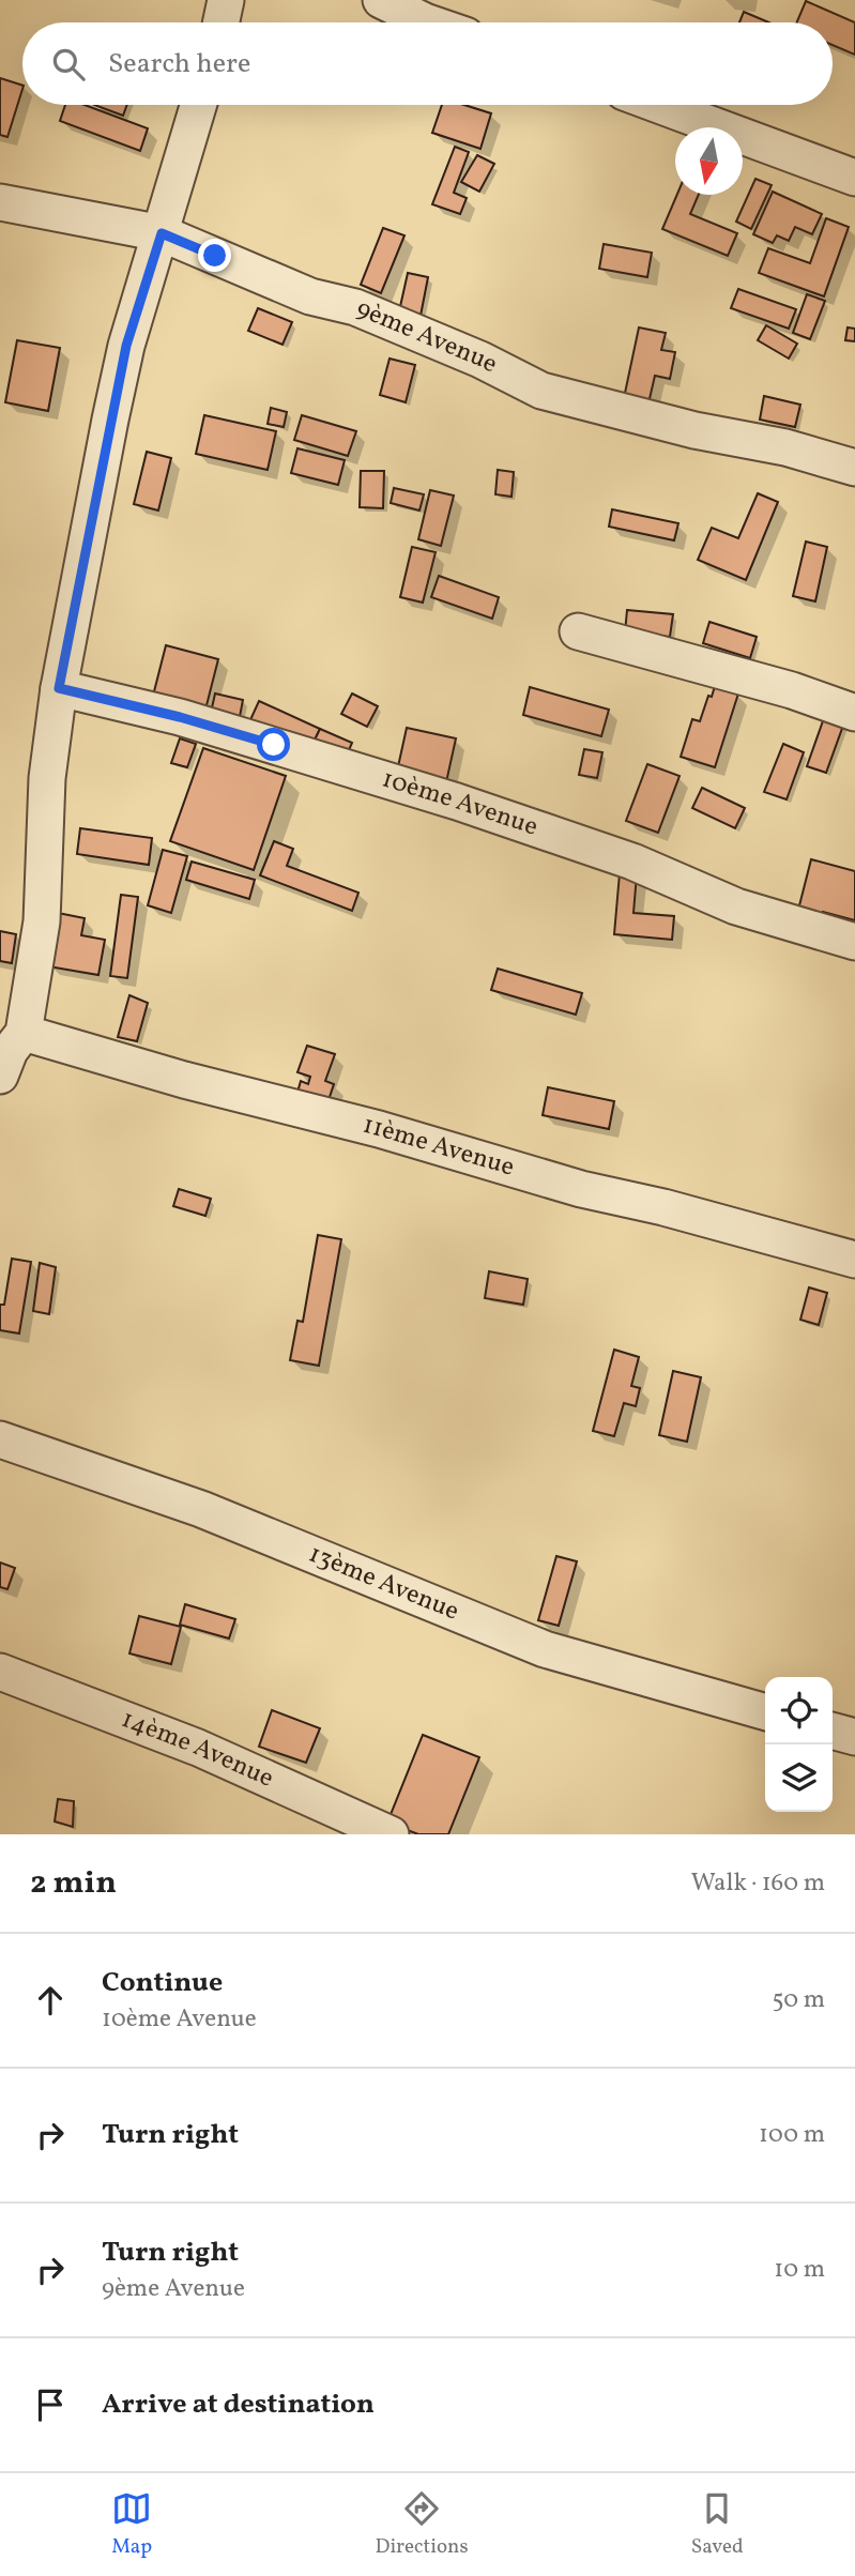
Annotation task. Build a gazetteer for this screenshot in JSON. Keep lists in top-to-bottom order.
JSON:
{
  "streets": {
    "street": [
      "9ème Avenue",
      "10ème Avenue",
      "11ème Avenue",
      "13ème Avenue",
      "14ème Avenue"
    ]
  },
  "north": "bottom",
  "page": {
    "search": "Search here",
    "heading": ["2 min", "Walk · 160 m"],
    "list": [
      ["Continue", "10ème Avenue", "50 m"],
      ["Turn right", "100 m"],
      ["Turn right", "9ème Avenue", "10 m"],
      "Arrive at destination"
    ],
    "nav": ["Map", "Directions", "Saved"]
  }
}
